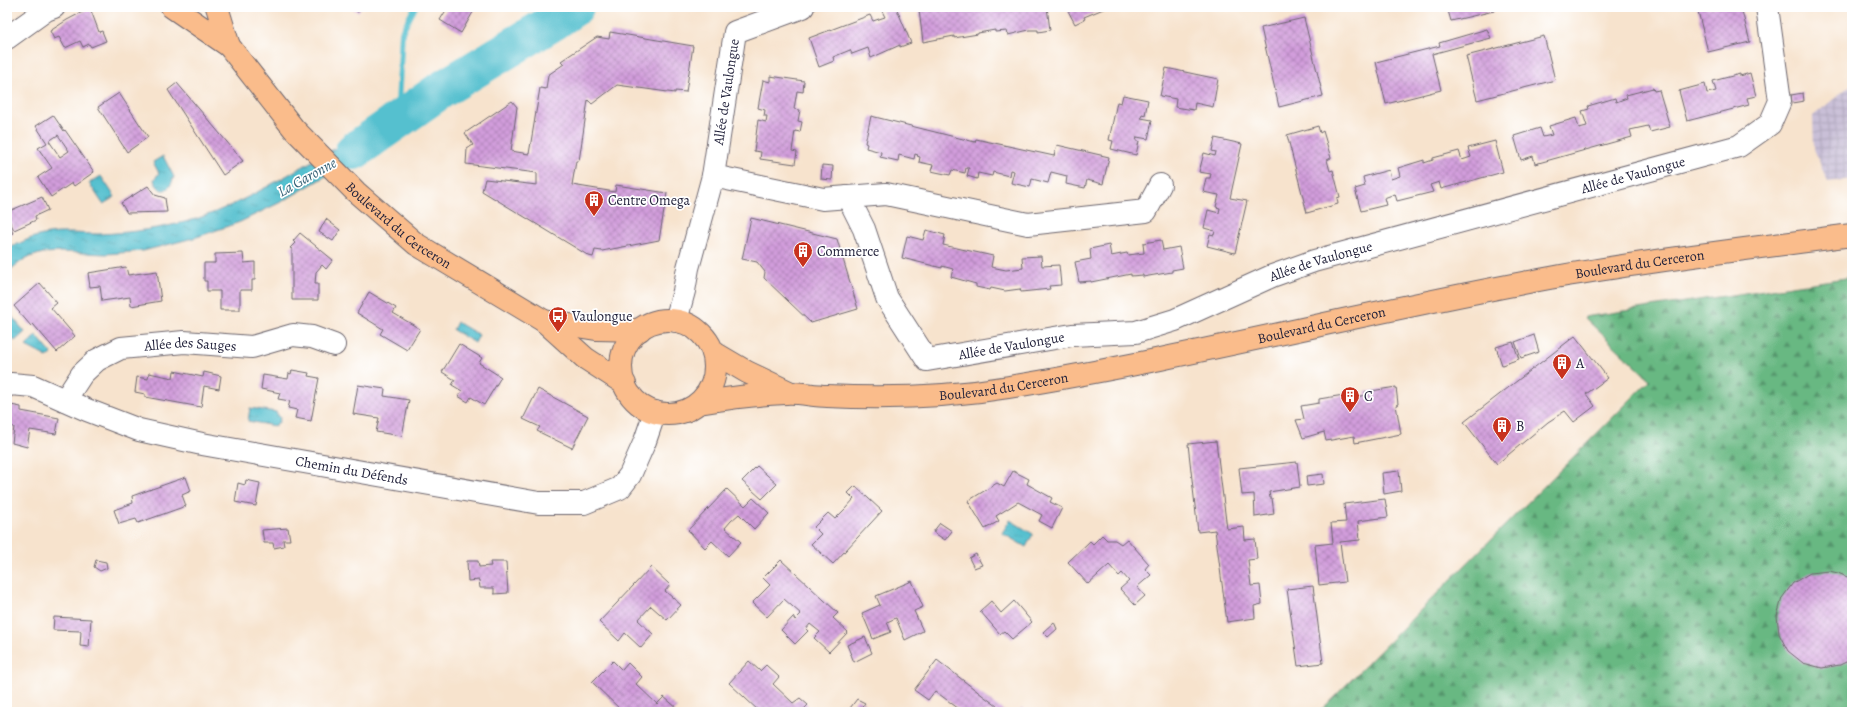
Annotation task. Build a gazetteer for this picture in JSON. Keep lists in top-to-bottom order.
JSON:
{
  "streets": {
    "main road": ["Boulevard du Cerceron"],
    "street": ["Allée de Vaulongue", "Allée des Sauges", "Chemin du Défends"]
  },
  "crossings": [
    ["Allée de Vaulongue", "Boulevard du Cerceron"],
    ["Allée de Vaulongue", "Chemin du Défends"],
    ["Boulevard du Cerceron", "Chemin du Défends"],
    ["Allée des Sauges", "Chemin du Défends"]
  ],
  "water": ["La Garonne"],
  "places": {
    "building": [
      "Centre Omega",
      "Commerce",
      "A",
      "C",
      "B"
    ],
    "bus stop": ["Vaulongue"]
  }
}
